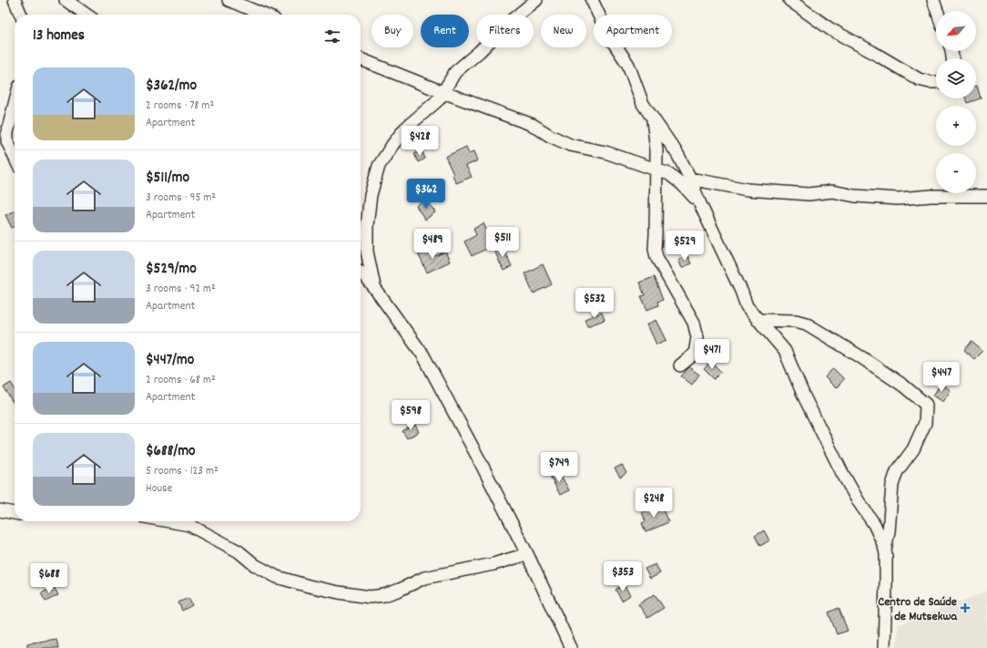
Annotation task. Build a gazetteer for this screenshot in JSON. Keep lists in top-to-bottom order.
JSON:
{
  "places": {
    "health": ["Centro de Saúde de Mutsekwa"]
  },
  "north": "bottom left",
  "page": {
    "map_buttons": ["+", "−"],
    "chip": [
      "Buy",
      "Rent",
      "Filters",
      "New",
      "Apartment"
    ],
    "heading": "13 homes",
    "list": [
      {
        "name": "$362/mo",
        "note": "2 rooms · 78 m² · Apartment"
      },
      {
        "name": "$511/mo",
        "note": "3 rooms · 95 m² · Apartment"
      },
      {
        "name": "$529/mo",
        "note": "3 rooms · 92 m² · Apartment"
      },
      {
        "name": "$447/mo",
        "note": "2 rooms · 68 m² · Apartment"
      },
      {
        "name": "$688/mo",
        "note": "5 rooms · 123 m² · House"
      }
    ],
    "price": [
      "$428",
      "$362",
      "$511",
      "$489",
      "$529",
      "$532",
      "$471",
      "$447",
      "$598",
      "$749",
      "$248",
      "$353",
      "$688"
    ]
  }
}
